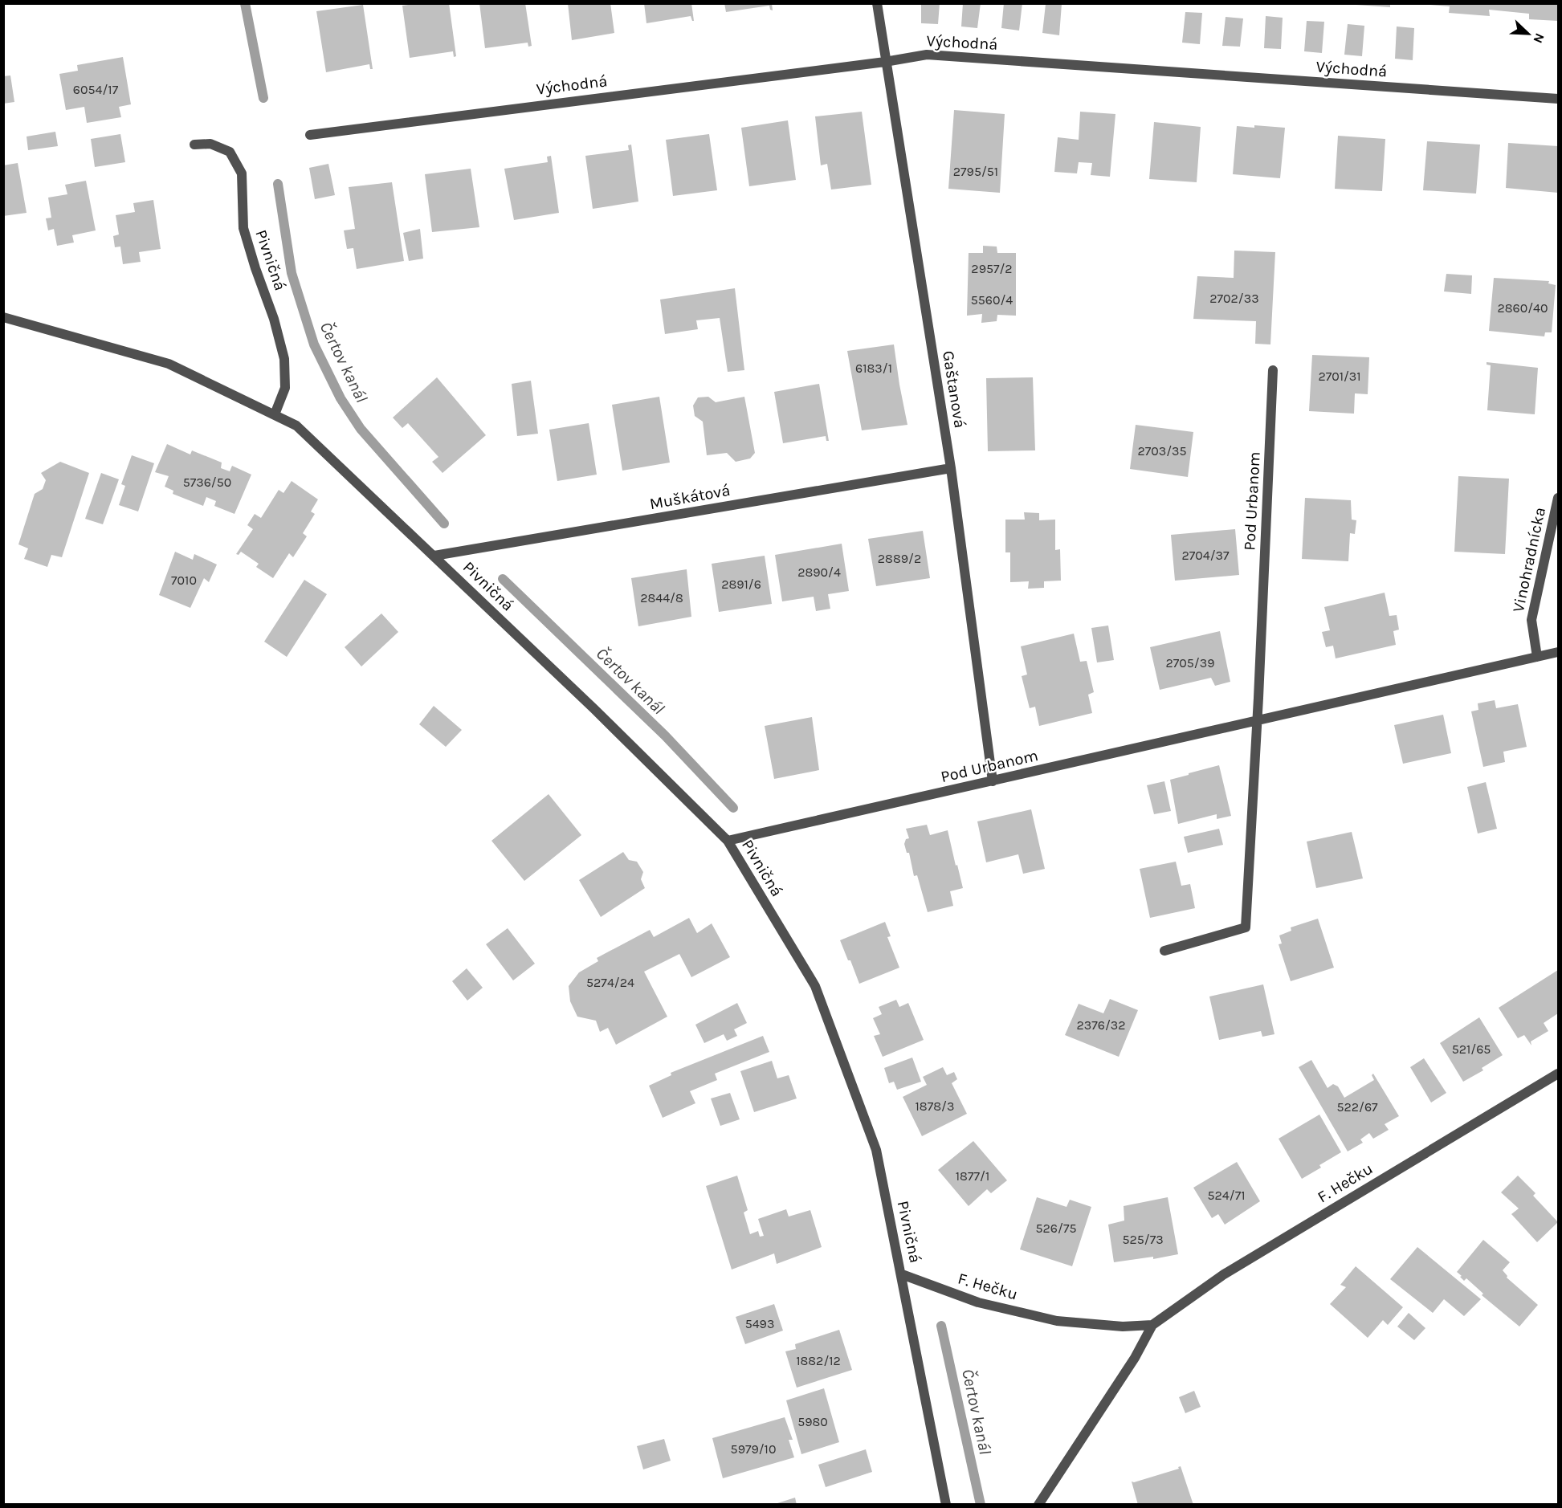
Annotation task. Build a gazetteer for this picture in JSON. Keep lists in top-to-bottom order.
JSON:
{
  "streets": {
    "street": [
      "Východná",
      "Pivničná",
      "Gaštanová",
      "Muškátová",
      "Pod Urbanom",
      "Vinohradnícka",
      "F. Hečku"
    ]
  },
  "crossings": [
    ["Východná", "Gaštanová"],
    ["Pivničná", "Muškátová"],
    ["Pivničná", "Pod Urbanom"],
    ["Pivničná", "F. Hečku"],
    ["Gaštanová", "Muškátová"],
    ["Gaštanová", "Pod Urbanom"],
    ["Pod Urbanom", "Vinohradnícka"]
  ],
  "water": ["Čertov kanál"],
  "house_numbers": [
    "6054/17",
    "2795/51",
    "2957/2",
    "2702/33",
    "5560/4",
    "2860/40",
    "6183/1",
    "2701/31",
    "2703/35",
    "5736/50",
    "2704/37",
    "2889/2",
    "2890/4",
    "7010",
    "2891/6",
    "2844/8",
    "2705/39",
    "5274/24",
    "2376/32",
    "521/65",
    "1878/3",
    "522/67",
    "1877/1",
    "524/71",
    "526/75",
    "525/73",
    "5493",
    "1882/12",
    "5980",
    "5979/10"
  ],
  "north": "bottom right"
}
